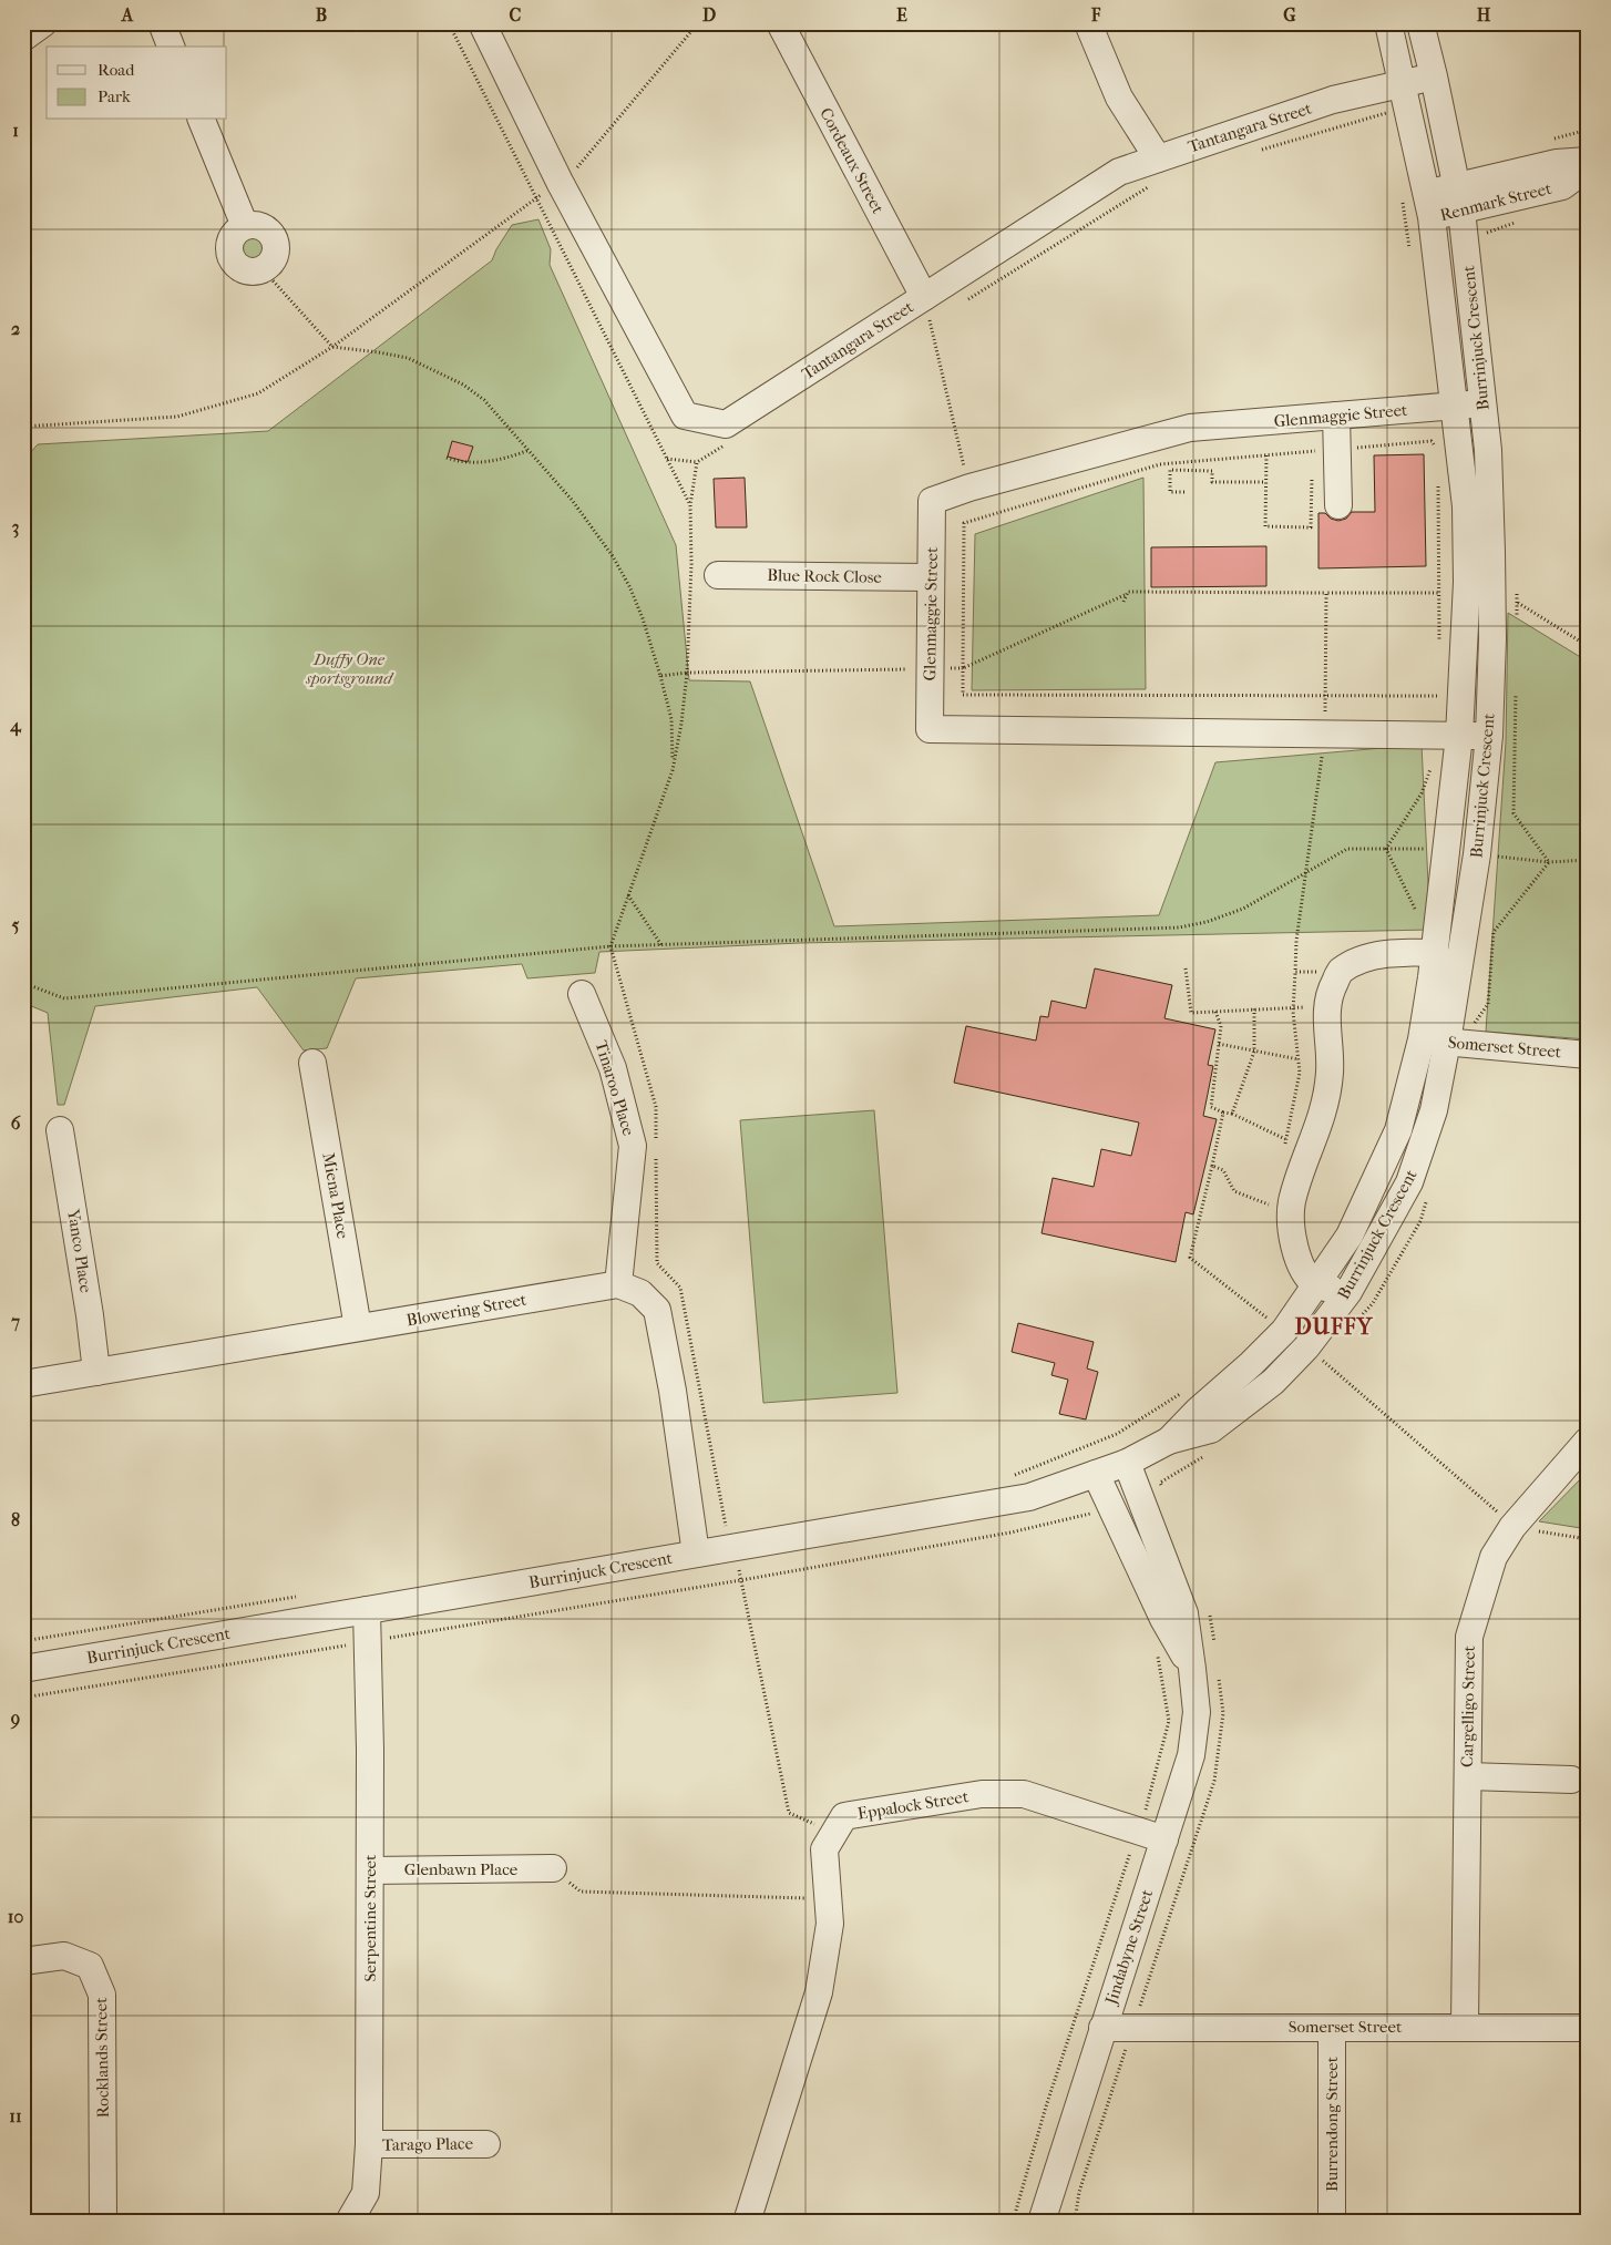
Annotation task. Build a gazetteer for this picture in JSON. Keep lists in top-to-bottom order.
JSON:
{
  "streets": {
    "street": [
      "Tantangara Street",
      "Cordeaux Street",
      "Renmark Street",
      "Burrinjuck Crescent",
      "Glenmaggie Street",
      "Blue Rock Close",
      "Somerset Street",
      "Tinaroo Place",
      "Miena Place",
      "Yanco Place",
      "Blowering Street",
      "Cargelligo Street",
      "Eppalock Street",
      "Glenbawn Place",
      "Serpentine Street",
      "Jindabyne Street",
      "Rocklands Street",
      "Burrendong Street",
      "Tarago Place"
    ]
  },
  "crossings": [
    ["Tantangara Street", "Cordeaux Street"],
    ["Tantangara Street", "Burrinjuck Crescent"],
    ["Renmark Street", "Burrinjuck Crescent"],
    ["Burrinjuck Crescent", "Glenmaggie Street"],
    ["Burrinjuck Crescent", "Somerset Street"],
    ["Burrinjuck Crescent", "Serpentine Street"],
    ["Burrinjuck Crescent", "Jindabyne Street"],
    ["Glenmaggie Street", "Blue Rock Close"],
    ["Somerset Street", "Cargelligo Street"],
    ["Somerset Street", "Jindabyne Street"],
    ["Somerset Street", "Burrendong Street"],
    ["Tinaroo Place", "Blowering Street"],
    ["Miena Place", "Blowering Street"],
    ["Yanco Place", "Blowering Street"],
    ["Eppalock Street", "Jindabyne Street"],
    ["Glenbawn Place", "Serpentine Street"],
    ["Serpentine Street", "Tarago Place"]
  ],
  "districts": ["DUFFY"],
  "parks": ["Duffy One sportsground"],
  "legend": ["Road", "Park"],
  "grid": {
    "columns": [
      "A",
      "B",
      "C",
      "D",
      "E",
      "F",
      "G",
      "H"
    ],
    "rows": [
      "1",
      "2",
      "3",
      "4",
      "5",
      "6",
      "7",
      "8",
      "9",
      "10",
      "11"
    ]
  }
}
